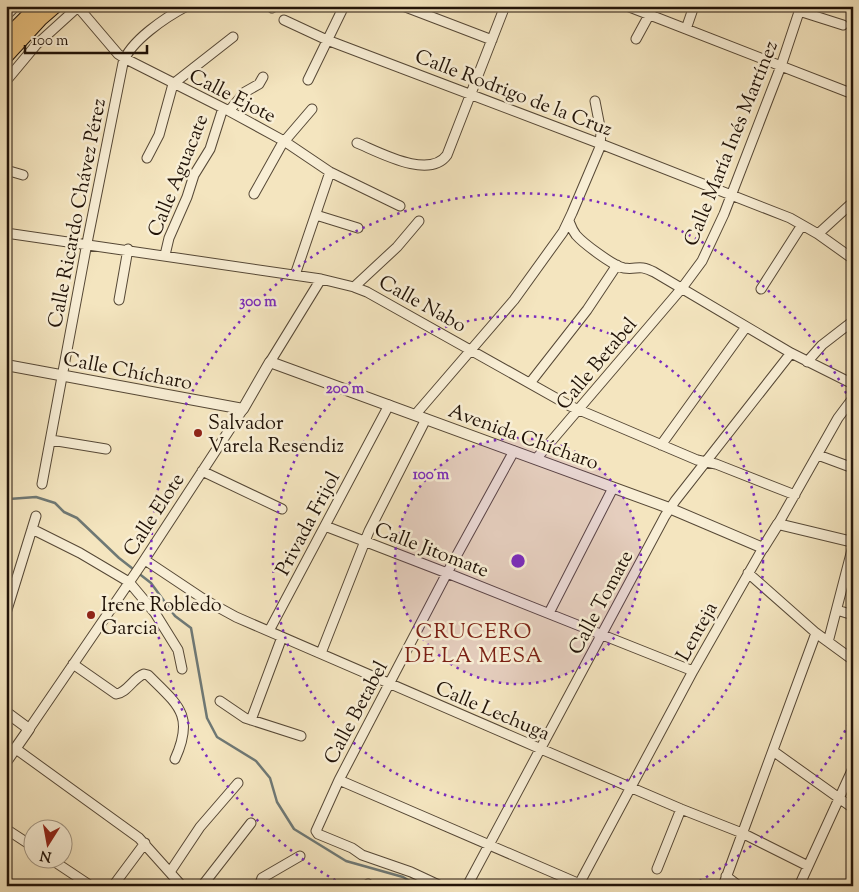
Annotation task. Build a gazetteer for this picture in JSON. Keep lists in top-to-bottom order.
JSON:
{
  "streets": {
    "street": [
      "Calle Rodrigo de la Cruz",
      "Calle Ejote",
      "Calle María Inés Martínez",
      "Calle Aguacate",
      "Calle Ricardo Chávez Pérez",
      "Calle Nabo",
      "Calle Betabel",
      "Calle Chícharo",
      "Avenida Chícharo",
      "Calle Elote",
      "Privada Frijol",
      "Calle Jitomate",
      "Calle Tomate",
      "Lenteja",
      "Calle Lechuga"
    ]
  },
  "crossings": [
    ["Calle Rodrigo de la Cruz", "Calle María Inés Martínez"],
    ["Calle Ejote", "Calle Aguacate"],
    ["Calle Ejote", "Calle Ricardo Chávez Pérez"],
    ["Calle María Inés Martínez", "Calle Betabel"],
    ["Calle Aguacate", "Calle Nabo"],
    ["Calle Ricardo Chávez Pérez", "Calle Nabo"],
    ["Calle Ricardo Chávez Pérez", "Calle Chícharo"],
    ["Calle Nabo", "Calle Betabel"],
    ["Calle Nabo", "Calle Elote"],
    ["Calle Nabo", "Calle Tomate"],
    ["Calle Nabo", "Lenteja"],
    ["Calle Betabel", "Avenida Chícharo"],
    ["Calle Betabel", "Calle Jitomate"],
    ["Calle Betabel", "Calle Lechuga"],
    ["Calle Chícharo", "Calle Elote"],
    ["Avenida Chícharo", "Calle Elote"],
    ["Avenida Chícharo", "Privada Frijol"],
    ["Avenida Chícharo", "Calle Tomate"],
    ["Avenida Chícharo", "Lenteja"],
    ["Calle Elote", "Calle Lechuga"],
    ["Privada Frijol", "Calle Jitomate"],
    ["Privada Frijol", "Calle Lechuga"],
    ["Calle Jitomate", "Calle Tomate"],
    ["Calle Jitomate", "Lenteja"],
    ["Calle Tomate", "Calle Lechuga"],
    ["Lenteja", "Calle Lechuga"]
  ],
  "districts": ["CRUCERO DE LA MESA"],
  "places": ["Salvador Varela Resendiz", "Irene Robledo Garcia"],
  "scale_bar": "100 m",
  "north": "bottom",
  "rings": ["300 m", "200 m", "100 m"]
}
